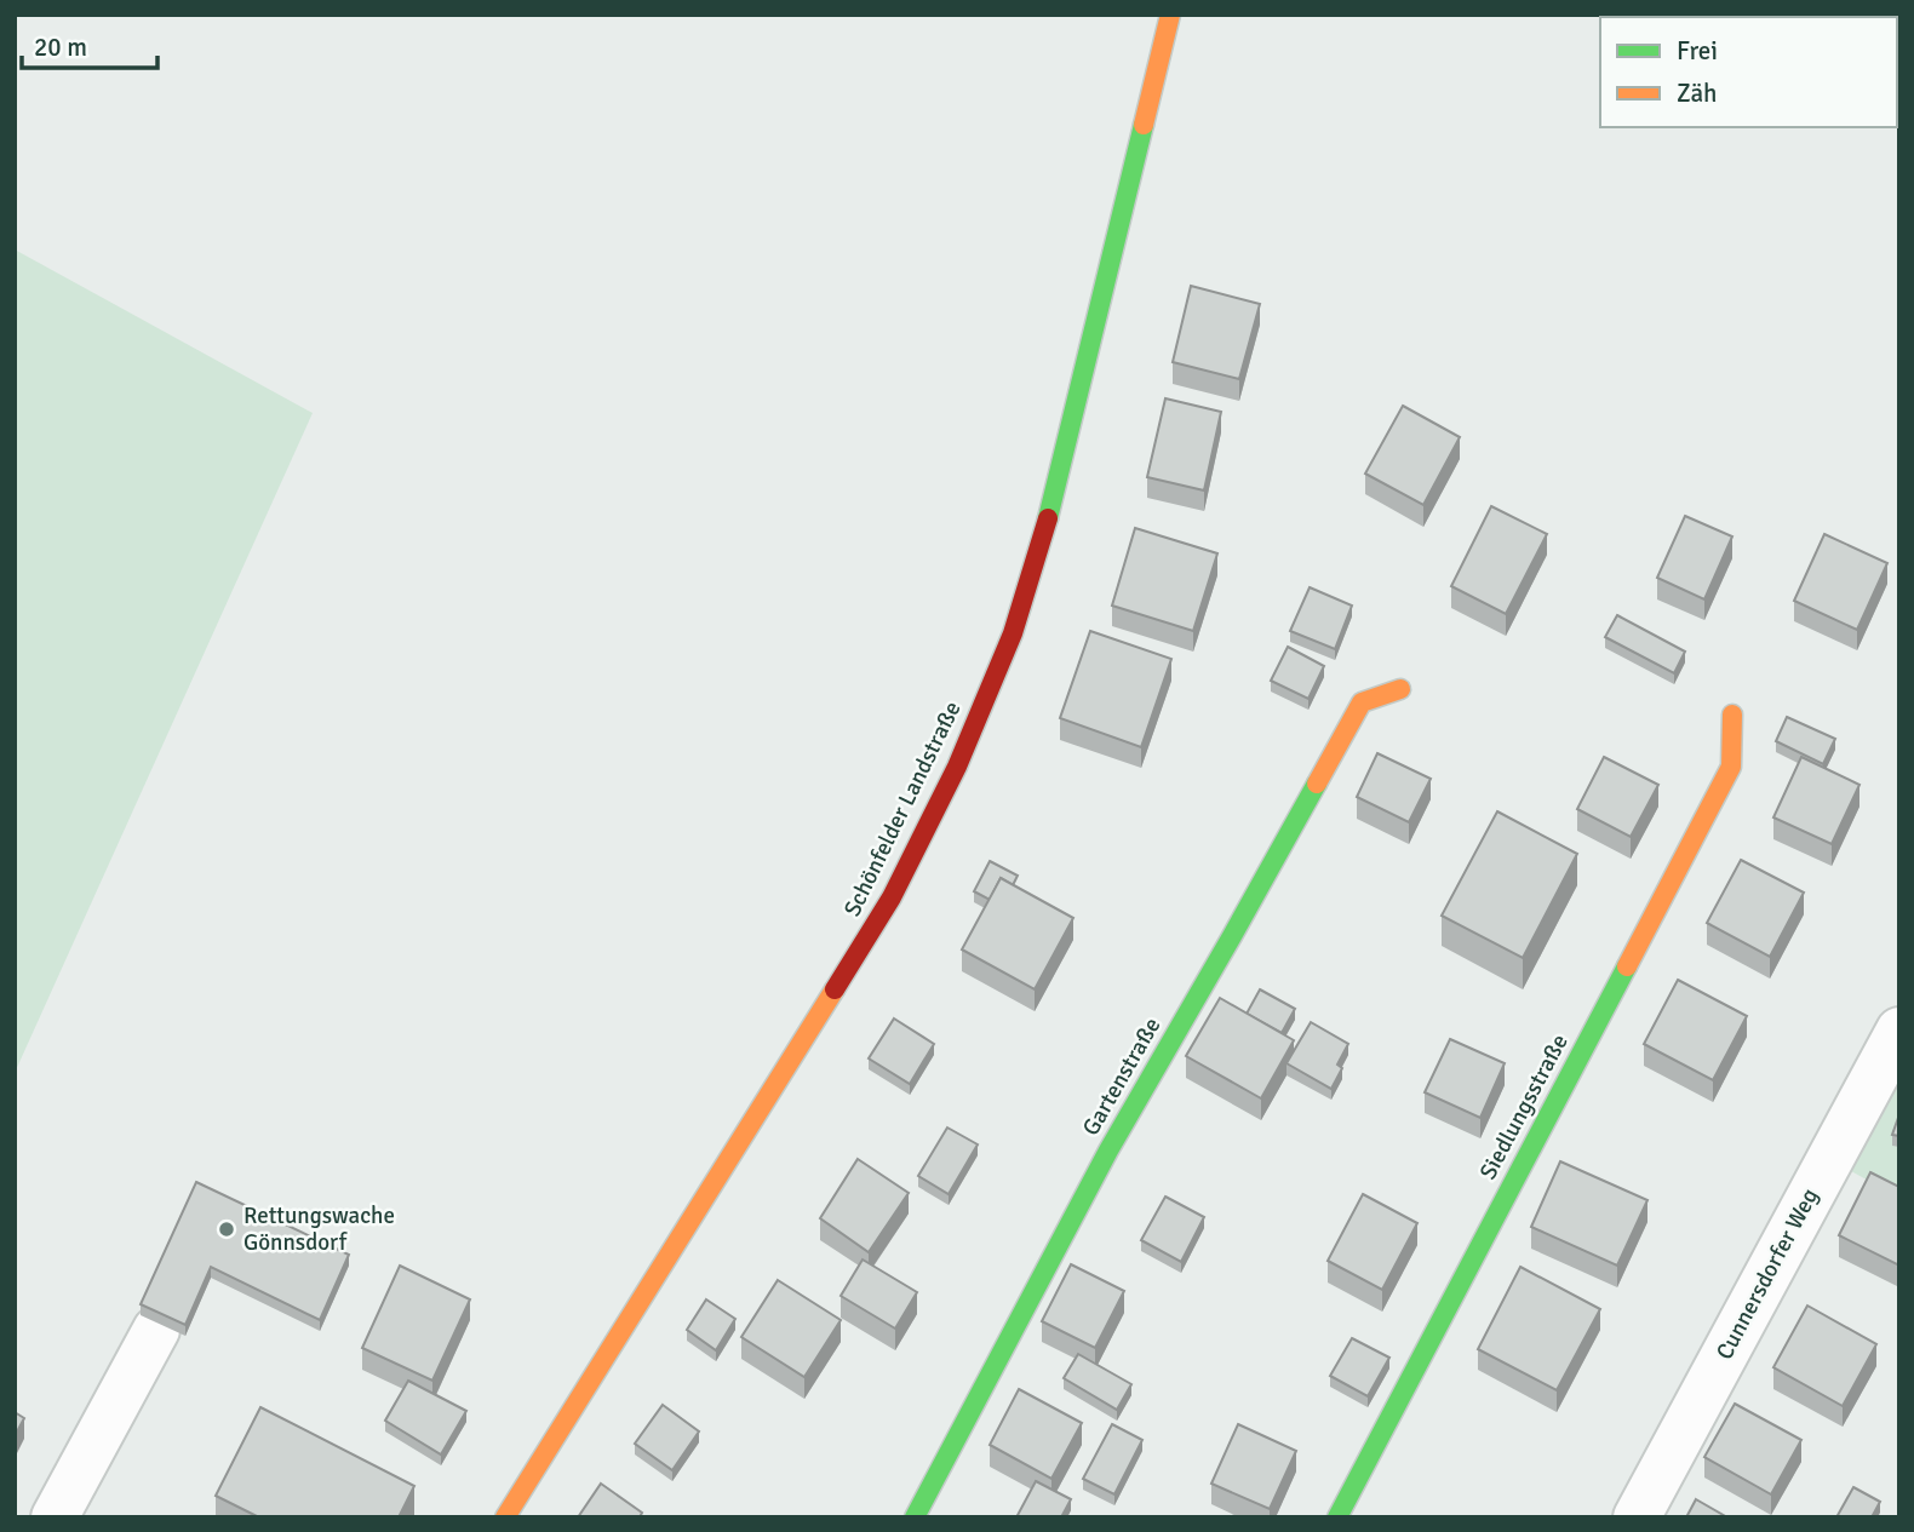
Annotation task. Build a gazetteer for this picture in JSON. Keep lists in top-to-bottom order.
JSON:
{
  "streets": {
    "street": [
      "Schönfelder Landstraße",
      "Gartenstraße",
      "Siedlungsstraße",
      "Cunnersdorfer Weg"
    ]
  },
  "places": ["Rettungswache Gönnsdorf"],
  "legend": ["Frei", "Zäh"],
  "scale_bar": "20 m"
}
